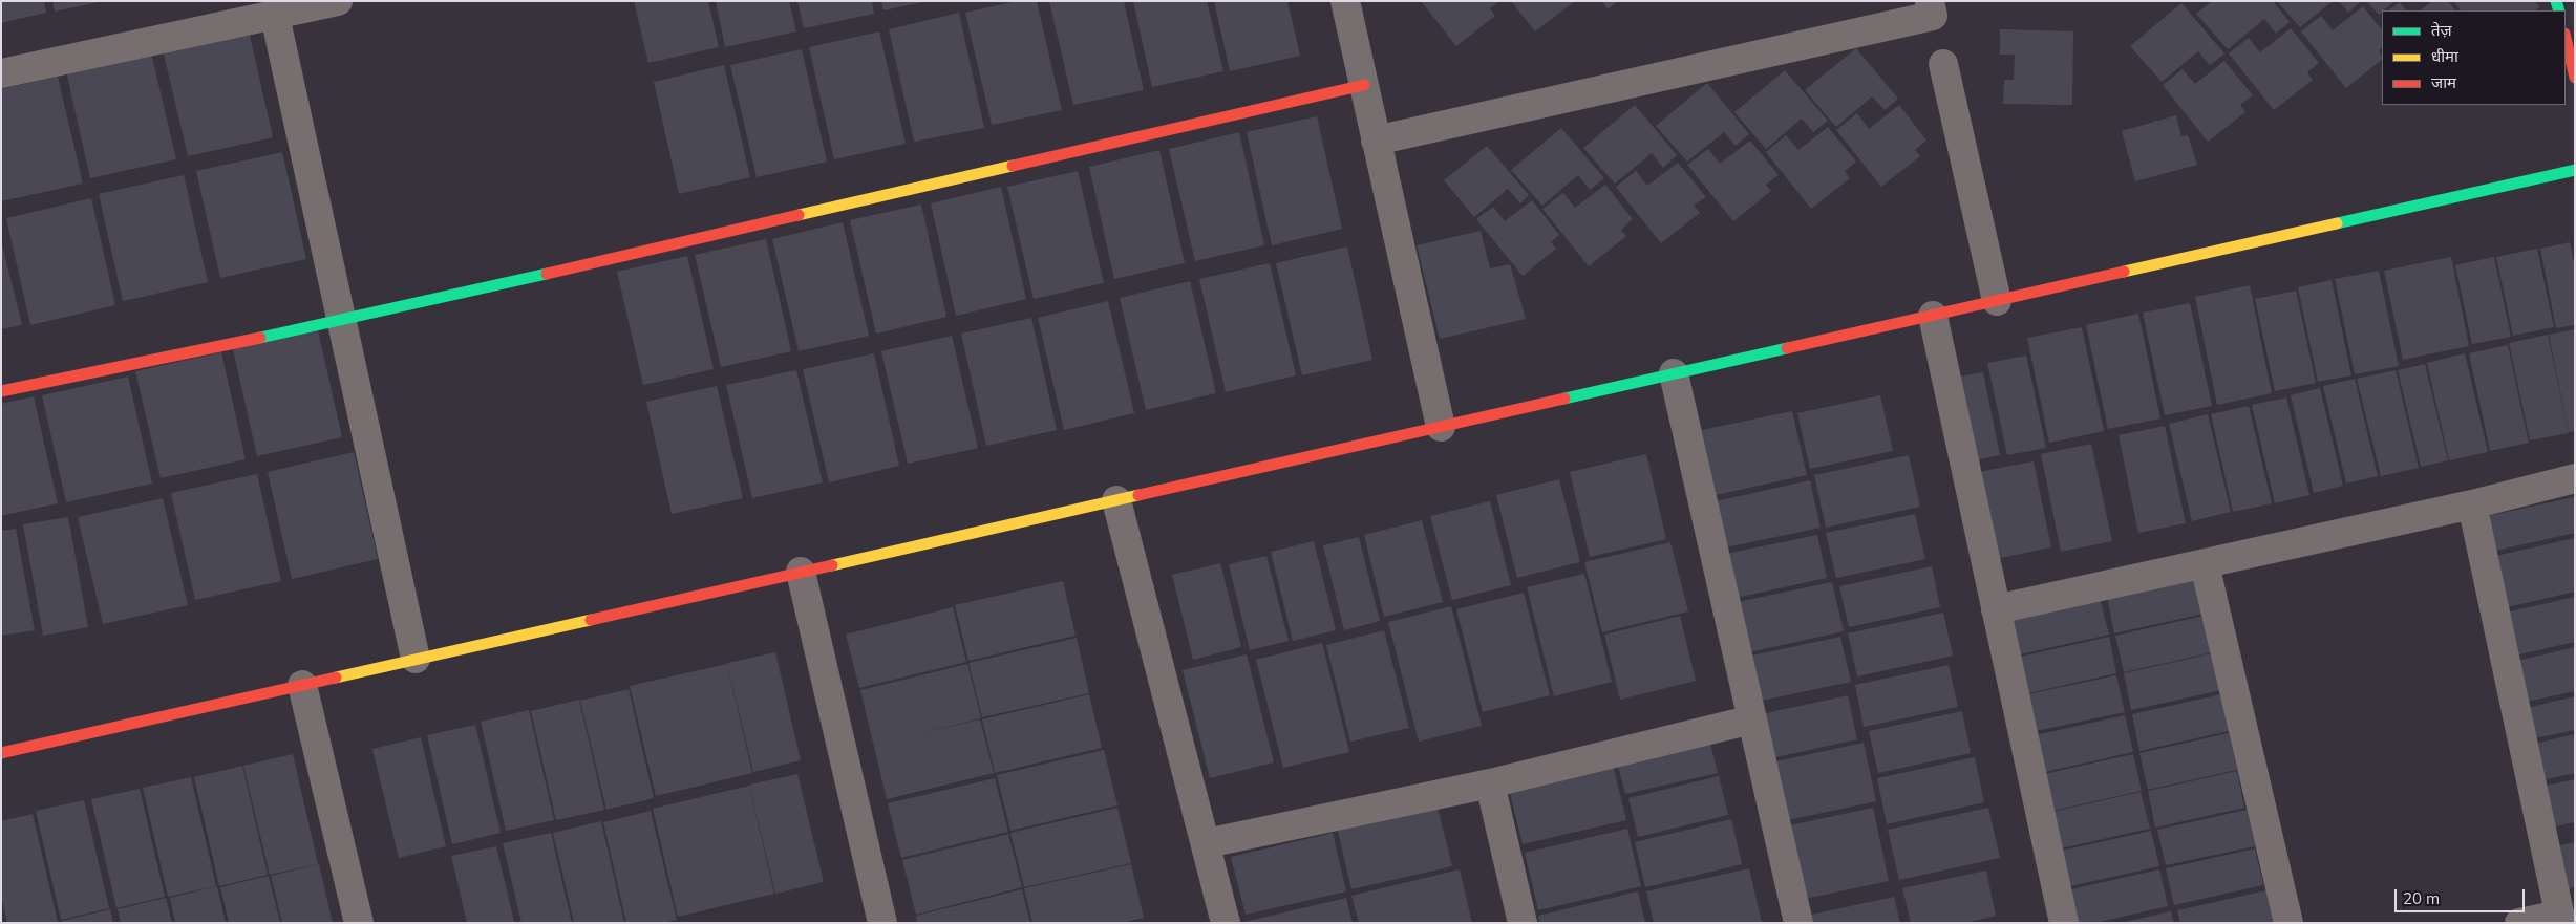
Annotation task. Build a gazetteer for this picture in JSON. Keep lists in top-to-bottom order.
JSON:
{
  "legend": ["तेज़", "धीमा", "जाम"],
  "scale_bar": "20 m"
}
